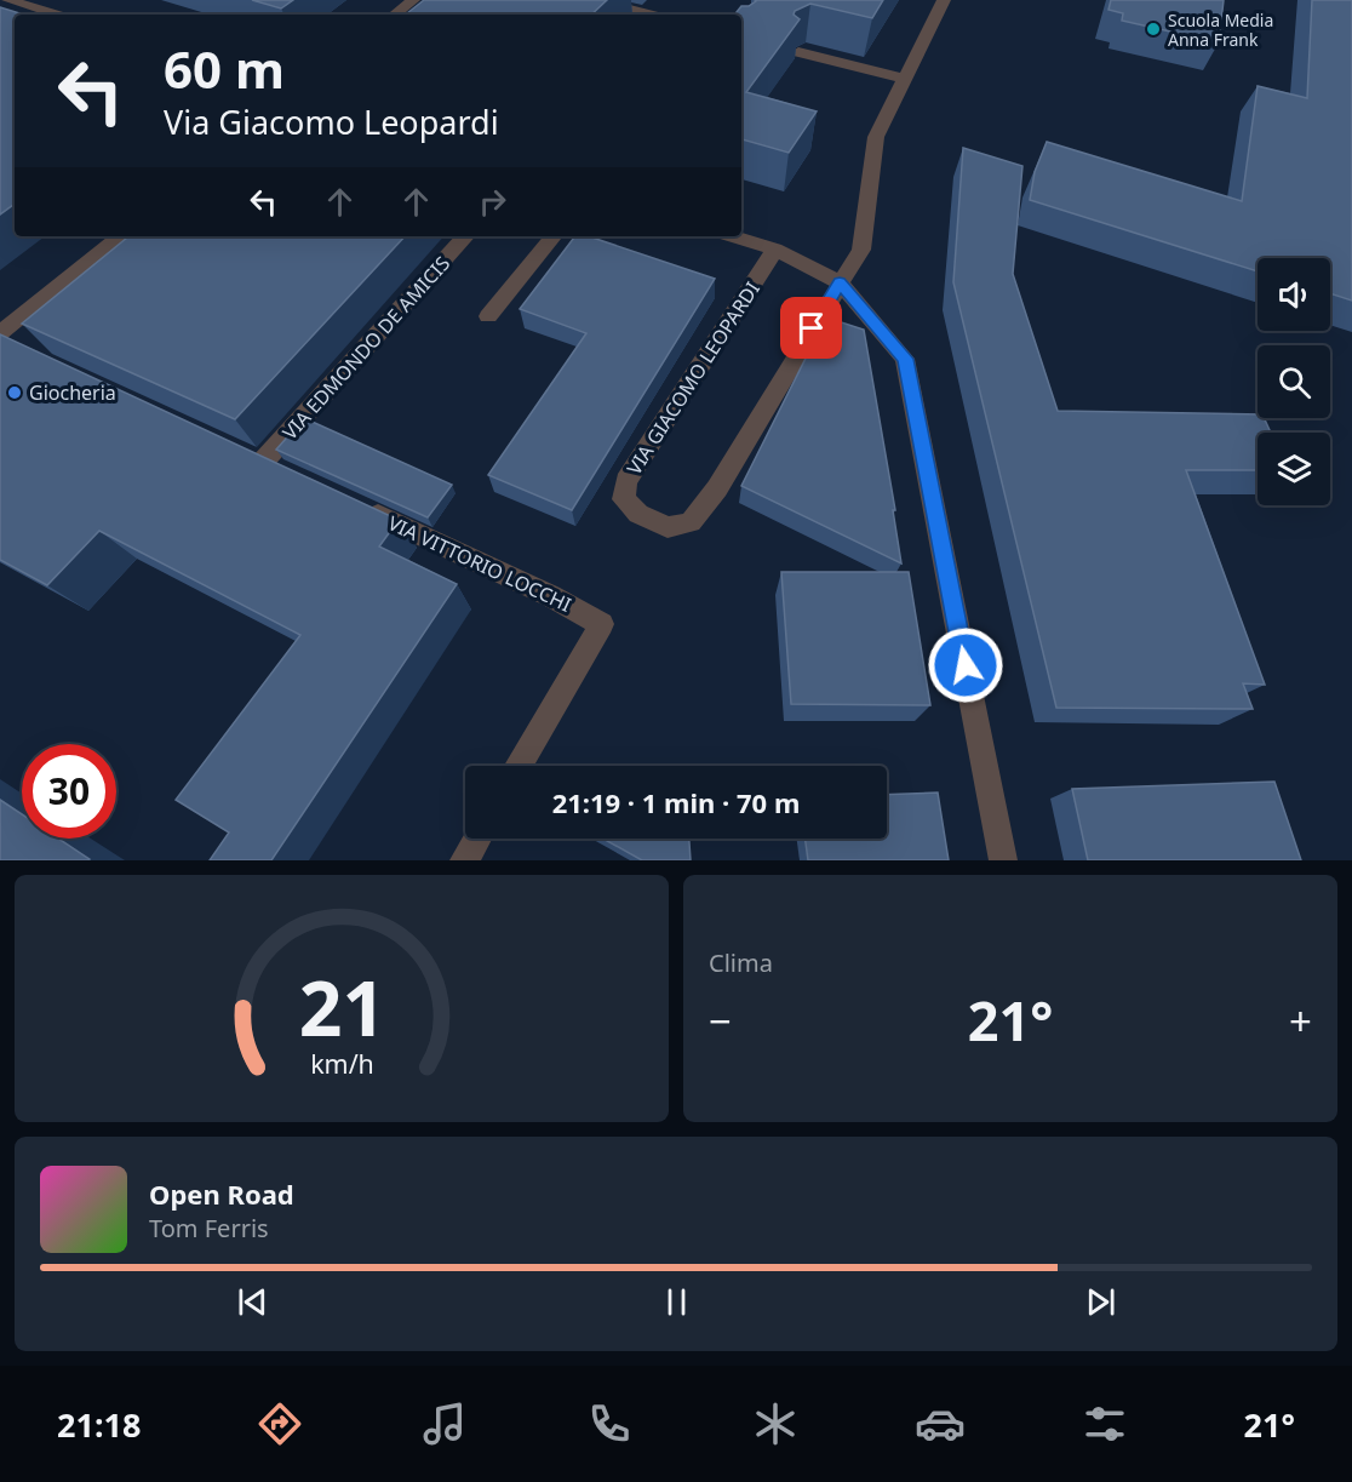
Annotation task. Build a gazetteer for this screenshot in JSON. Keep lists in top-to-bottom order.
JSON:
{
  "streets": {
    "street": ["VIA EDMONDO DE AMICIS", "VIA GIACOMO LEOPARDI", "VIA VITTORIO LOCCHI"]
  },
  "places": ["Scuola Media Anna Frank", "Giocheria"],
  "page": {
    "turn": ["60 m", "Via Giacomo Leopardi"],
    "limit": "30",
    "trip": "21:19 · 1 min · 70 m",
    "tile": "Clima",
    "heat": ["−", "21°", "+"],
    "song": ["Open Road", "Tom Ferris"],
    "tabs": ["21:18", "21°"],
    "gauge": ["21", "km/h"]
  }
}
